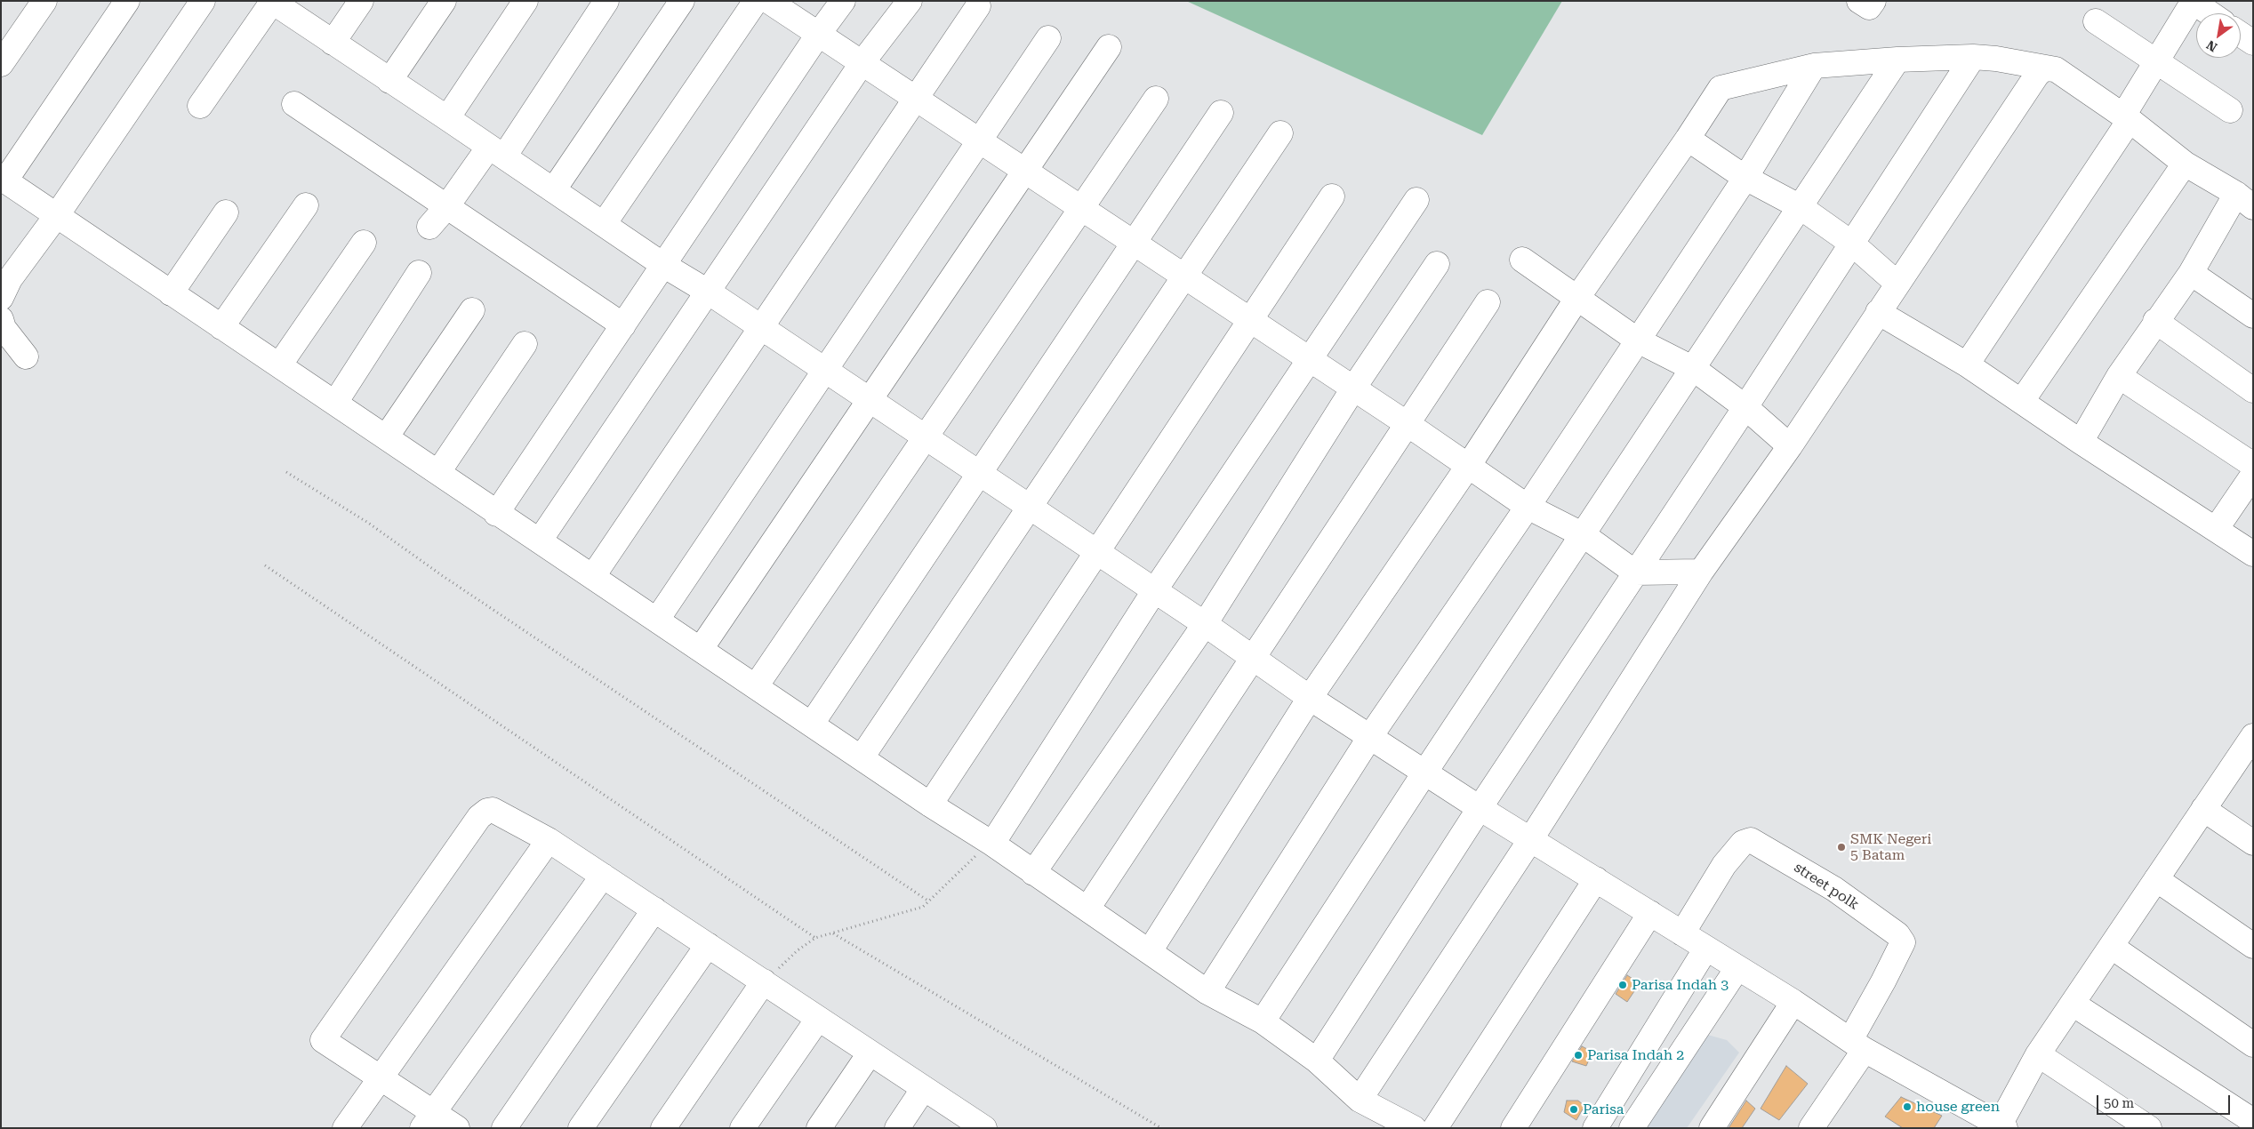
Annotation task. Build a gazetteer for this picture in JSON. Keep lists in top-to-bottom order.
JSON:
{
  "streets": {
    "street": ["street polk"]
  },
  "places": [
    "SMK Negeri 5 Batam",
    "Parisa Indah 3",
    "Parisa Indah 2",
    "house green",
    "Parisa"
  ],
  "scale_bar": "50 m",
  "north": "bottom left"
}
